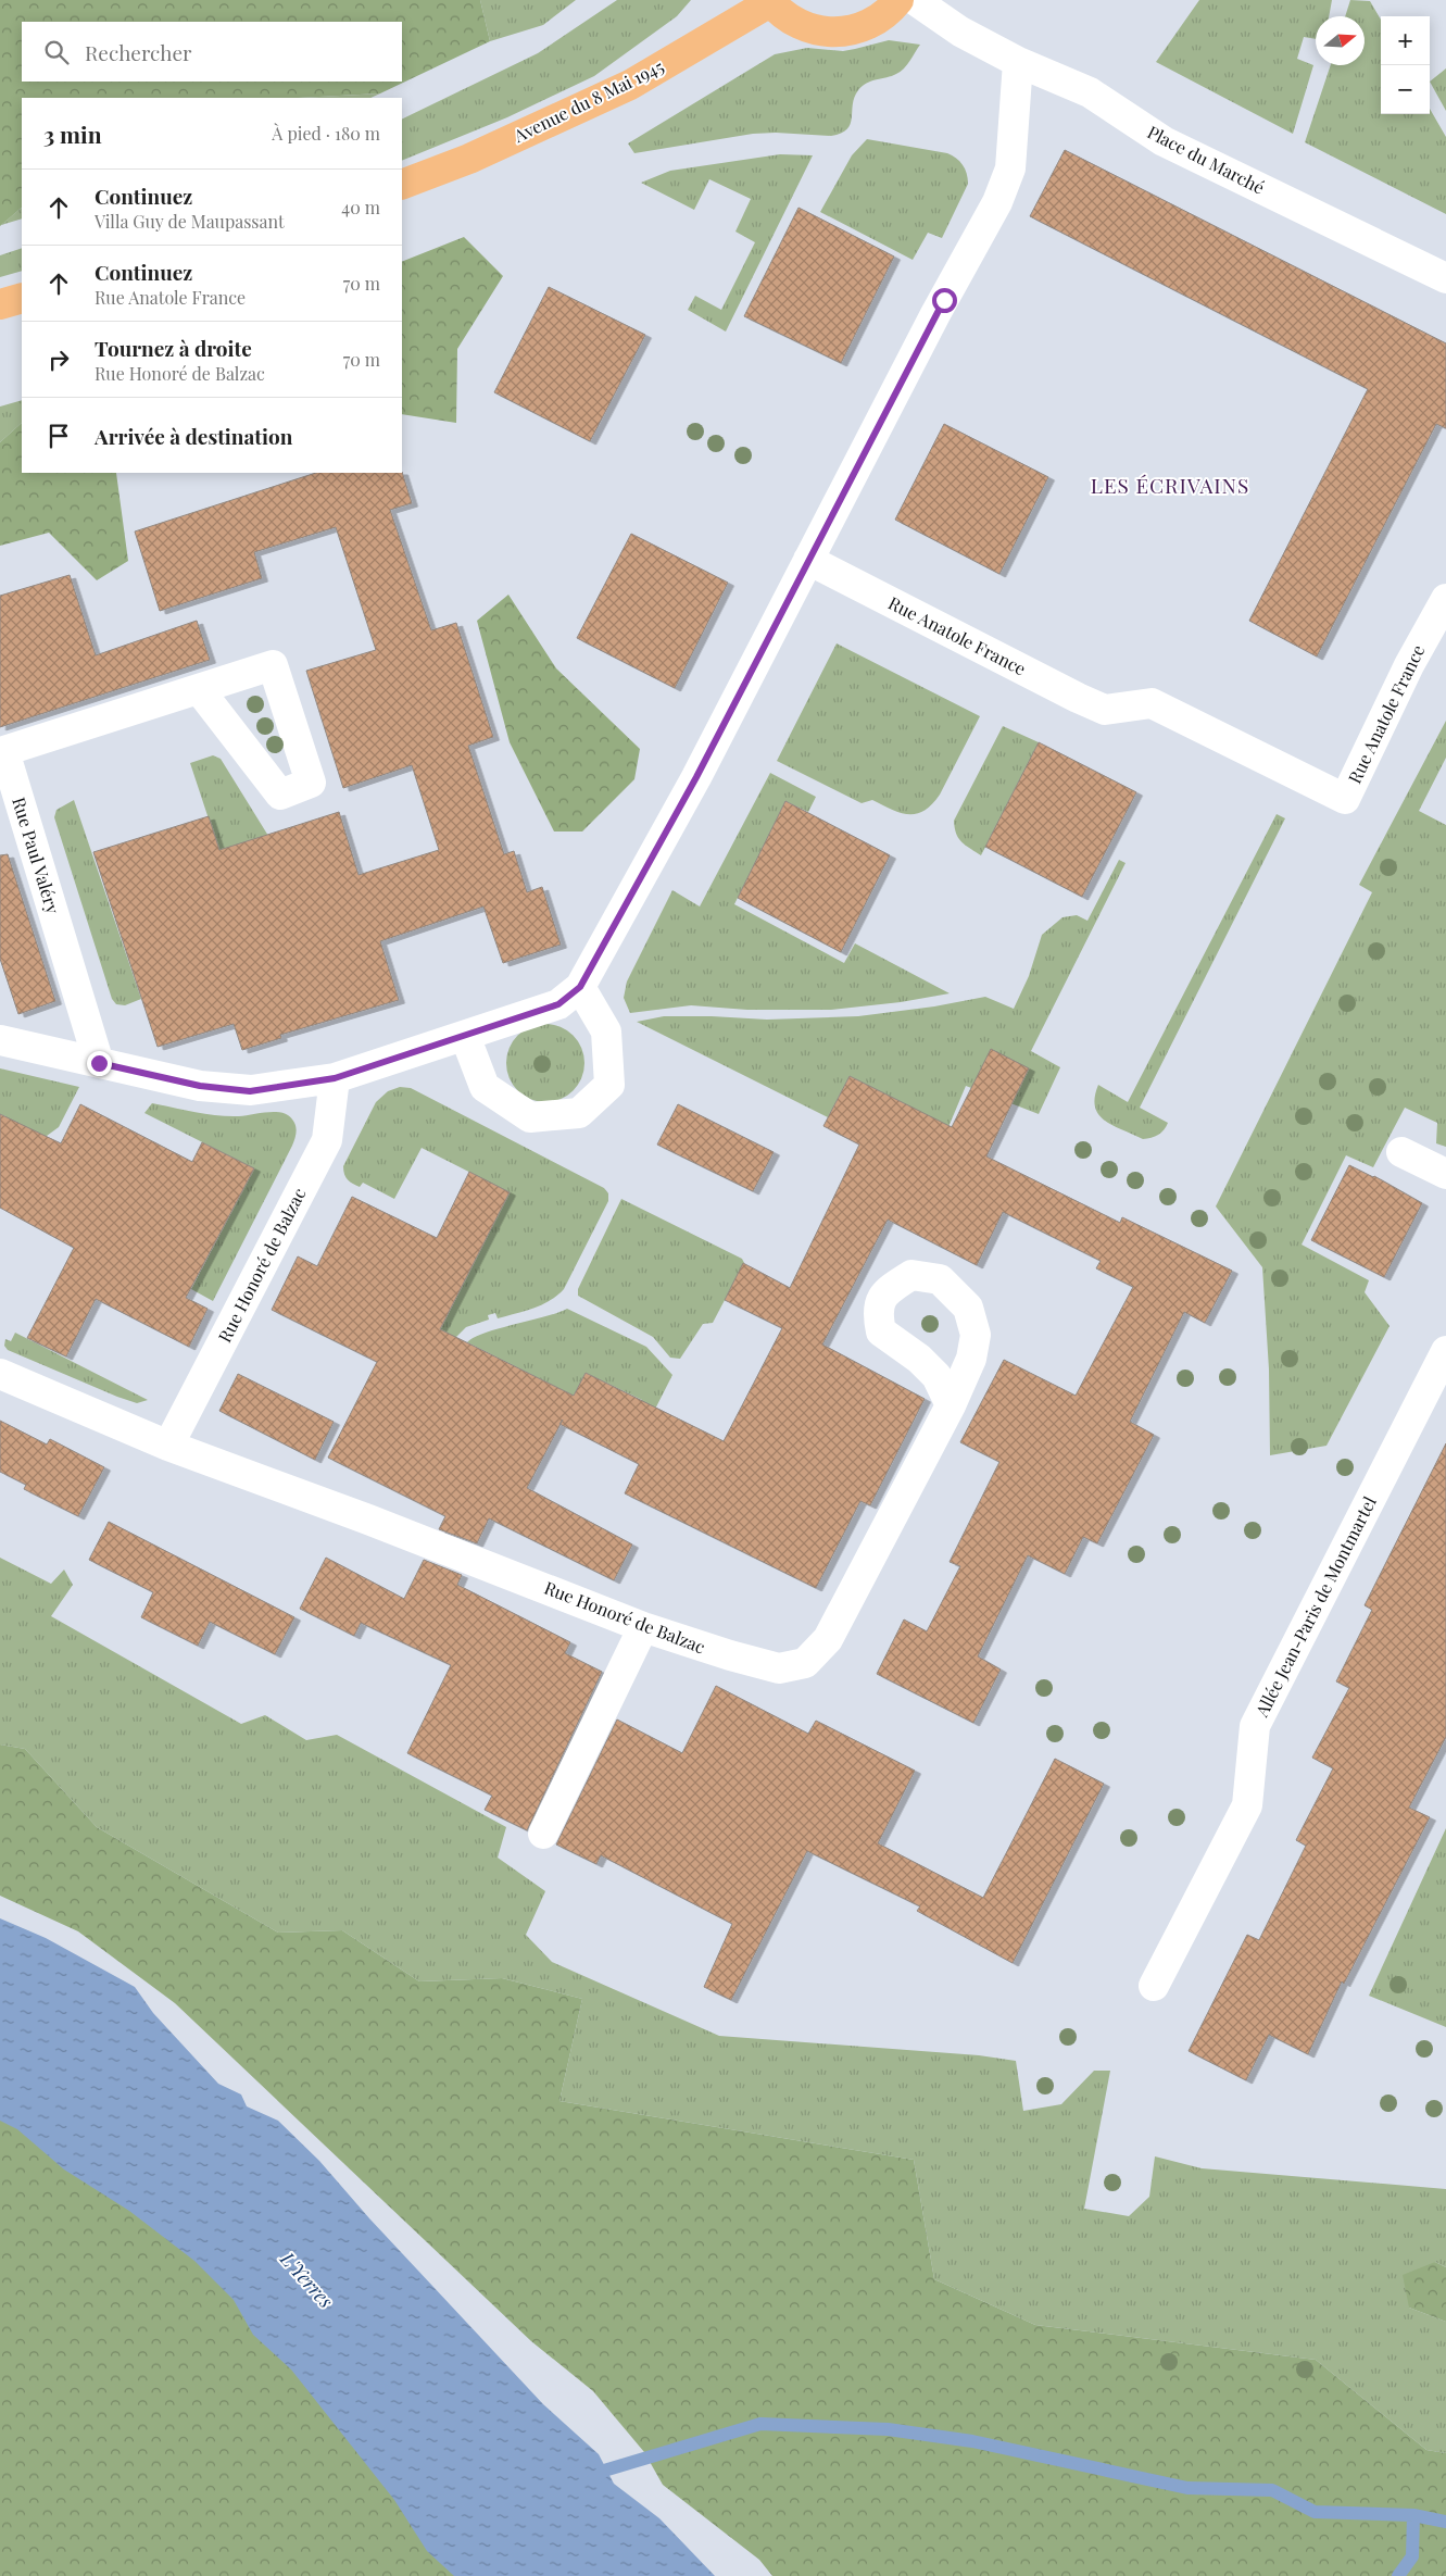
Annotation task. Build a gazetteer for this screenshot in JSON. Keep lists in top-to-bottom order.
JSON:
{
  "streets": {
    "main road": ["Avenue du 8 Mai 1945"],
    "street": [
      "Place du Marché",
      "Rue Anatole France",
      "Rue Paul Valéry",
      "Rue Honoré de Balzac",
      "Allée Jean-Paris de Montmartel"
    ]
  },
  "districts": ["LES ÉCRIVAINS"],
  "water": ["L'Yerres"],
  "north": "right",
  "page": {
    "map_buttons": ["+", "−"],
    "search": "Rechercher",
    "heading": ["3 min", "À pied · 180 m"],
    "list": [
      ["Continuez", "Villa Guy de Maupassant", "40 m"],
      ["Continuez", "Rue Anatole France", "70 m"],
      ["Tournez à droite", "Rue Honoré de Balzac", "70 m"],
      "Arrivée à destination"
    ]
  }
}
